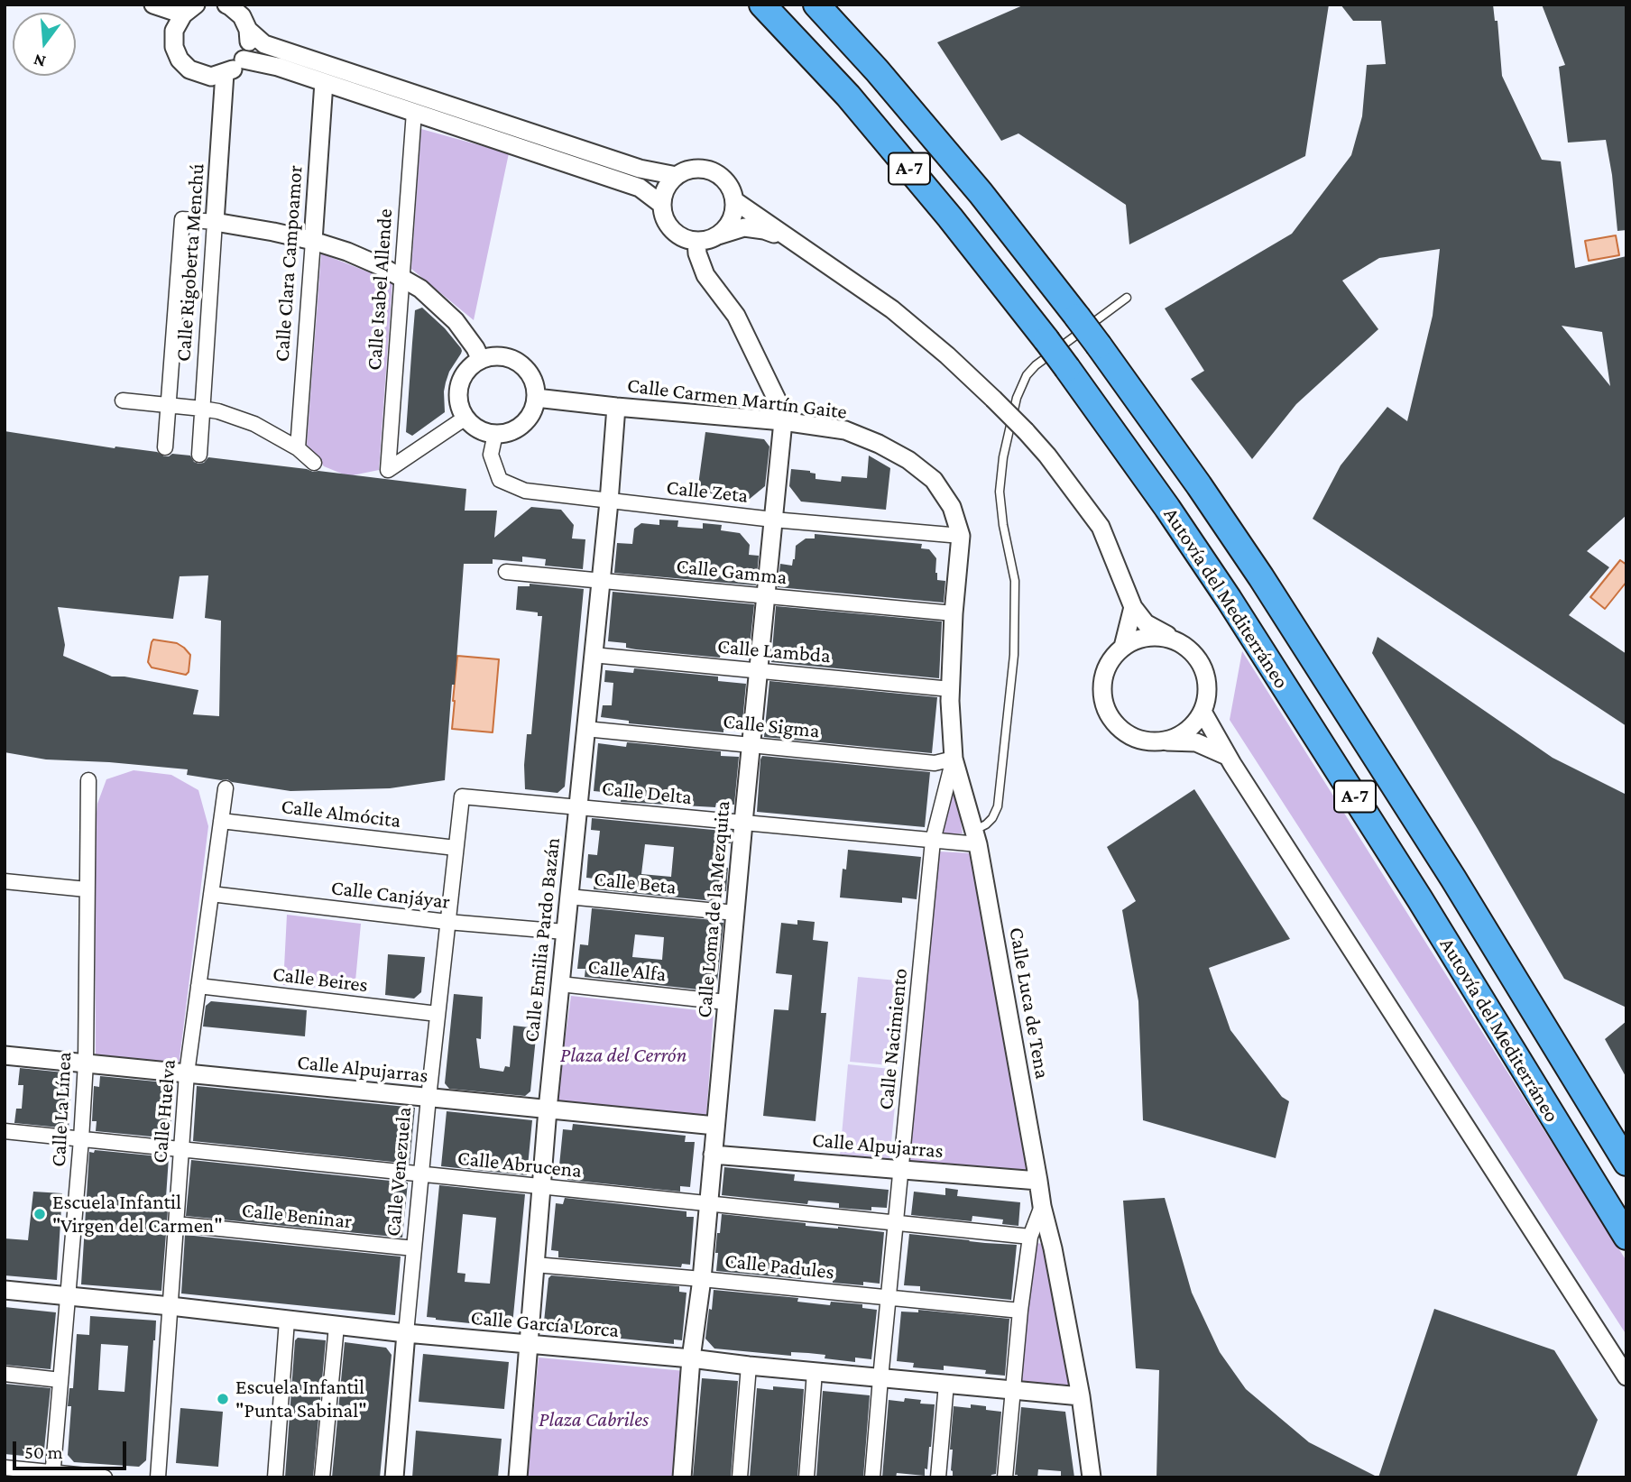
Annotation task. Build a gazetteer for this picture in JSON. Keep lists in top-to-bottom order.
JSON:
{
  "streets": {
    "highway": ["A-7", "Autovía del Mediterráneo"],
    "street": [
      "Calle Rigoberta Menchú",
      "Calle Clara Campoamor",
      "Calle Isabel Allende",
      "Calle Carmen Martín Gaite",
      "Calle Zeta",
      "Calle Gamma",
      "Calle Lambda",
      "Calle Sigma",
      "Calle Delta",
      "Calle Almócita",
      "Calle Beta",
      "Calle Canjáyar",
      "Calle Loma de la Mezquita",
      "Calle Emilia Pardo Bazán",
      "Calle Alfa",
      "Calle Beires",
      "Calle Luca de Tena",
      "Calle Nacimiento",
      "Calle Alpujarras",
      "Calle La Línea",
      "Calle Huelva",
      "Calle Abrucena",
      "Calle Venezuela",
      "Calle Beninar",
      "Calle Padules",
      "Calle García Lorca"
    ]
  },
  "crossings": [
    ["Calle Isabel Allende", "Calle Carmen Martín Gaite"],
    ["Calle Isabel Allende", "Calle Zeta"],
    ["Calle Carmen Martín Gaite", "Calle Zeta"],
    ["Calle Carmen Martín Gaite", "Calle Loma de la Mezquita"],
    ["Calle Carmen Martín Gaite", "Calle Emilia Pardo Bazán"],
    ["Calle Carmen Martín Gaite", "Calle Luca de Tena"],
    ["Calle Zeta", "Calle Loma de la Mezquita"],
    ["Calle Zeta", "Calle Emilia Pardo Bazán"],
    ["Calle Zeta", "Calle Luca de Tena"],
    ["Calle Gamma", "Calle Loma de la Mezquita"],
    ["Calle Gamma", "Calle Emilia Pardo Bazán"],
    ["Calle Gamma", "Calle Luca de Tena"],
    ["Calle Lambda", "Calle Loma de la Mezquita"],
    ["Calle Lambda", "Calle Emilia Pardo Bazán"],
    ["Calle Lambda", "Calle Luca de Tena"],
    ["Calle Sigma", "Calle Loma de la Mezquita"],
    ["Calle Sigma", "Calle Emilia Pardo Bazán"],
    ["Calle Sigma", "Calle Luca de Tena"],
    ["Calle Sigma", "Calle Nacimiento"],
    ["Calle Delta", "Calle Loma de la Mezquita"],
    ["Calle Delta", "Calle Emilia Pardo Bazán"],
    ["Calle Delta", "Calle Luca de Tena"],
    ["Calle Delta", "Calle Nacimiento"],
    ["Calle Delta", "Calle Venezuela"],
    ["Calle Almócita", "Calle Huelva"],
    ["Calle Almócita", "Calle Venezuela"],
    ["Calle Beta", "Calle Loma de la Mezquita"],
    ["Calle Beta", "Calle Emilia Pardo Bazán"],
    ["Calle Canjáyar", "Calle Emilia Pardo Bazán"],
    ["Calle Canjáyar", "Calle Huelva"],
    ["Calle Canjáyar", "Calle Venezuela"],
    ["Calle Loma de la Mezquita", "Calle Alfa"],
    ["Calle Loma de la Mezquita", "Calle Alpujarras"],
    ["Calle Loma de la Mezquita", "Calle Abrucena"],
    ["Calle Loma de la Mezquita", "Calle Padules"],
    ["Calle Loma de la Mezquita", "Calle García Lorca"],
    ["Calle Emilia Pardo Bazán", "Calle Alfa"],
    ["Calle Emilia Pardo Bazán", "Calle Alpujarras"],
    ["Calle Emilia Pardo Bazán", "Calle Abrucena"],
    ["Calle Emilia Pardo Bazán", "Calle Padules"],
    ["Calle Emilia Pardo Bazán", "Calle García Lorca"],
    ["Calle Beires", "Calle Huelva"],
    ["Calle Beires", "Calle Venezuela"],
    ["Calle Luca de Tena", "Calle Nacimiento"],
    ["Calle Luca de Tena", "Calle Alpujarras"],
    ["Calle Luca de Tena", "Calle García Lorca"],
    ["Calle Nacimiento", "Calle Alpujarras"],
    ["Calle Nacimiento", "Calle Abrucena"],
    ["Calle Nacimiento", "Calle Padules"],
    ["Calle Nacimiento", "Calle García Lorca"],
    ["Calle Alpujarras", "Calle La Línea"],
    ["Calle Alpujarras", "Calle Huelva"],
    ["Calle Alpujarras", "Calle Venezuela"],
    ["Calle La Línea", "Calle Abrucena"],
    ["Calle La Línea", "Calle García Lorca"],
    ["Calle Huelva", "Calle Abrucena"],
    ["Calle Huelva", "Calle Beninar"],
    ["Calle Huelva", "Calle García Lorca"],
    ["Calle Abrucena", "Calle Venezuela"],
    ["Calle Venezuela", "Calle Beninar"],
    ["Calle Venezuela", "Calle García Lorca"]
  ],
  "parks": ["Plaza del Cerrón", "Plaza Cabriles"],
  "places": ["Escuela Infantil \"Virgen del Carmen\"", "Escuela Infantil \"Punta Sabinal\""],
  "scale_bar": "50 m",
  "north": "bottom"
}
